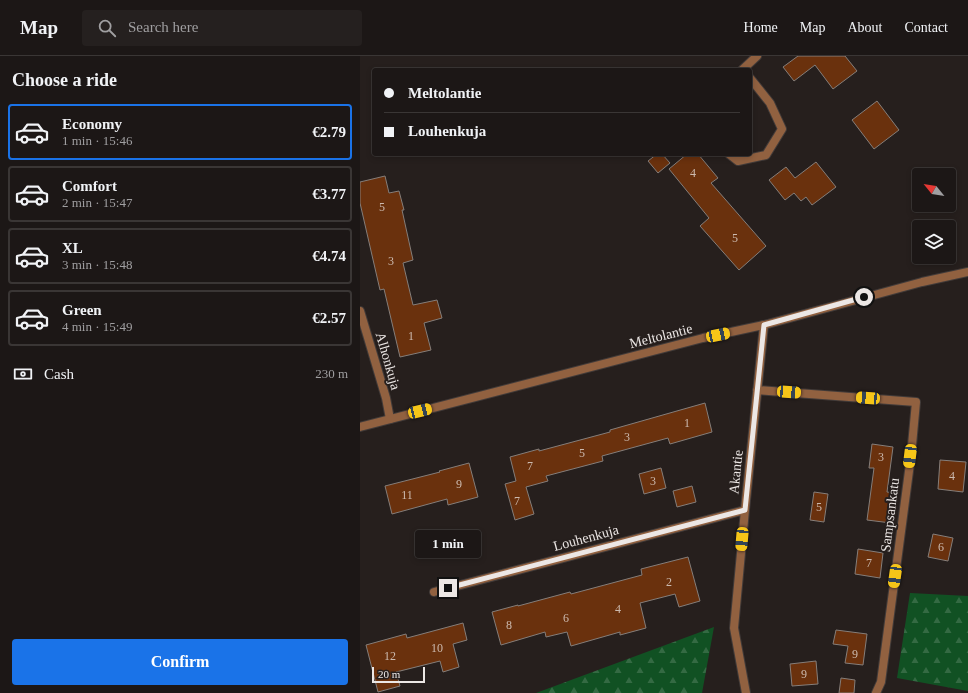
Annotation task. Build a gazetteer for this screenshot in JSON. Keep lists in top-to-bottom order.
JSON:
{
  "streets": {
    "street": [
      "Meltolantie",
      "Alhonkuja",
      "Akantie",
      "Sampsankatu",
      "Louhenkuja"
    ]
  },
  "crossings": [
    ["Meltolantie", "Alhonkuja"],
    ["Meltolantie", "Akantie"],
    ["Akantie", "Sampsankatu"],
    ["Akantie", "Louhenkuja"]
  ],
  "house_numbers": [
    "4",
    "5",
    "5",
    "3",
    "1",
    "1",
    "3",
    "5",
    "3",
    "7",
    "4",
    "3",
    "9",
    "11",
    "7",
    "5",
    "6",
    "7",
    "2",
    "4",
    "6",
    "8",
    "10",
    "9",
    "12",
    "9"
  ],
  "scale_bar": "20 m",
  "north": "top left",
  "page": {
    "header": "Map",
    "search": "Search here",
    "nav": [
      "Home",
      "Map",
      "About",
      "Contact"
    ],
    "heading": "Choose a ride",
    "banner": ["Meltolantie", "Louhenkuja"],
    "list": [
      {
        "name": "Economy",
        "note": "1 min · 15:46",
        "value": "€2.79"
      },
      {
        "name": "Comfort",
        "note": "2 min · 15:47",
        "value": "€3.77"
      },
      {
        "name": "XL",
        "note": "3 min · 15:48",
        "value": "€4.74"
      },
      {
        "name": "Green",
        "note": "4 min · 15:49",
        "value": "€2.57"
      }
    ],
    "pay": ["Cash", "230 m"],
    "bubble": "1 min",
    "buttons": "Confirm",
    "scale": "20 m"
  }
}
